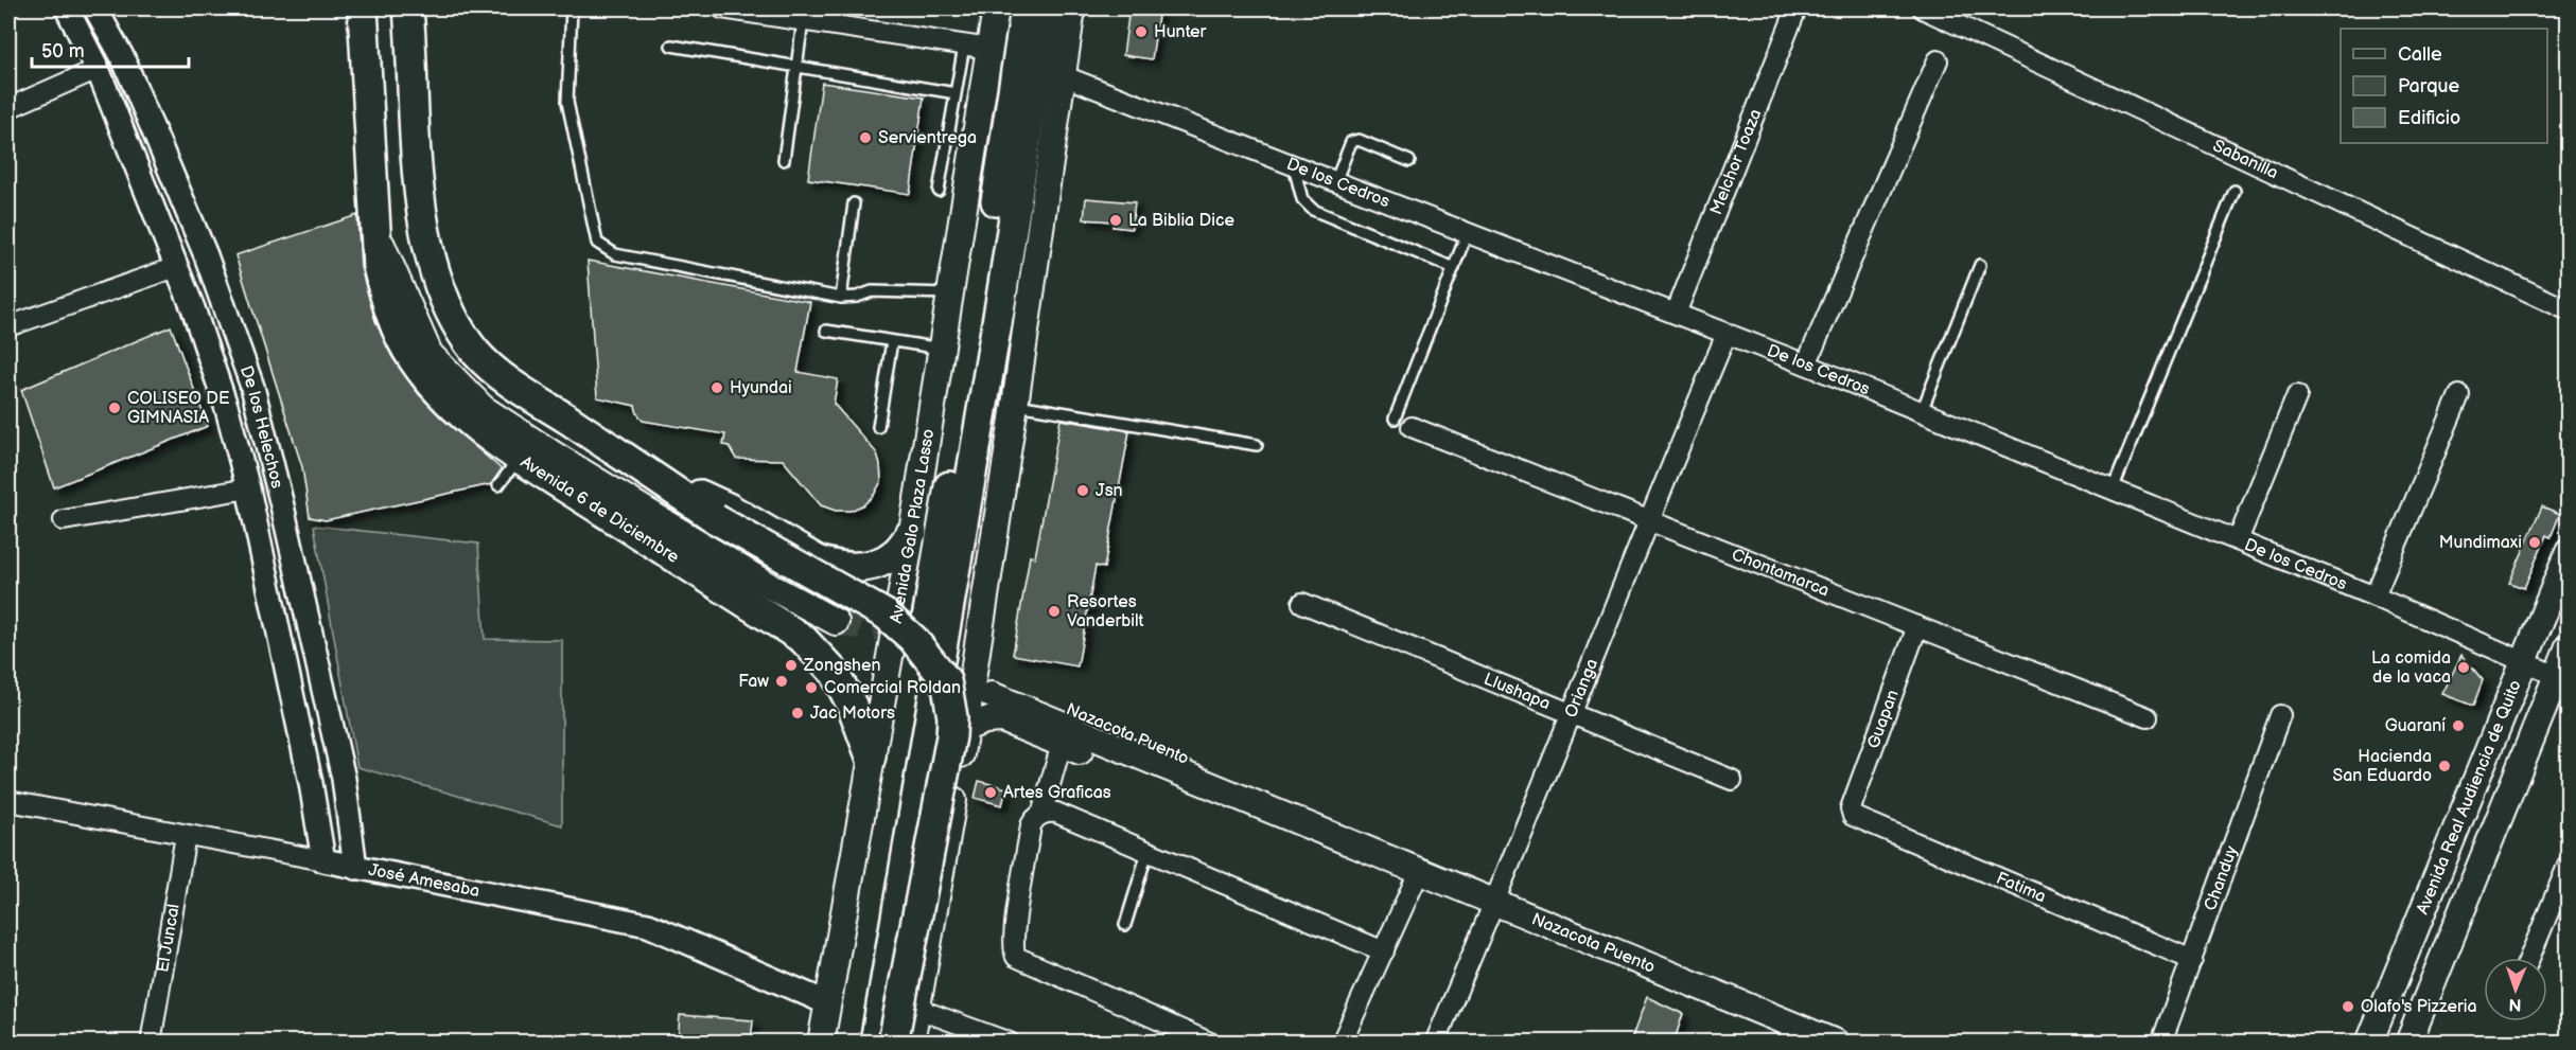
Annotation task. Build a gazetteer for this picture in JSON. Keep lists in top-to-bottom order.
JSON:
{
  "streets": {
    "main road": [
      "Avenida 6 de Diciembre",
      "Avenida Galo Plaza Lasso",
      "Nazacota Puento",
      "Avenida Real Audiencia de Quito"
    ],
    "street": [
      "Sabanilla",
      "Melchor Toaza",
      "De los Cedros",
      "De los Helechos",
      "Chontamarca",
      "Orianga",
      "Llushapa",
      "Guapan",
      "Chanduy",
      "José Amesaba",
      "Fatima",
      "El Juncal"
    ]
  },
  "crossings": [
    ["Melchor Toaza", "De los Cedros"],
    ["De los Cedros", "Orianga"],
    ["De los Cedros", "Avenida Real Audiencia de Quito"],
    ["De los Helechos", "José Amesaba"],
    ["Avenida 6 de Diciembre", "Avenida Galo Plaza Lasso"],
    ["Avenida Galo Plaza Lasso", "José Amesaba"],
    ["Chontamarca", "Orianga"],
    ["Chontamarca", "Guapan"],
    ["Orianga", "Llushapa"],
    ["Orianga", "Nazacota Puento"],
    ["Guapan", "Fatima"],
    ["Chanduy", "Fatima"],
    ["José Amesaba", "El Juncal"]
  ],
  "places": [
    "Hunter",
    "Servientrega",
    "La Biblia Dice",
    "Hyundai",
    "COLISEO DE GIMNASIA",
    "Jsn",
    "Mundimaxi",
    "Resortes Vanderbilt",
    "Zongshen",
    "La comida de la vaca",
    "Faw",
    "Comercial Roldan",
    "Jac Motors",
    "Guaraní",
    "Hacienda San Eduardo",
    "Artes Graficas",
    "Olafo's Pizzeria"
  ],
  "legend": ["Calle", "Parque", "Edificio"],
  "scale_bar": "50 m",
  "north": "bottom"
}
